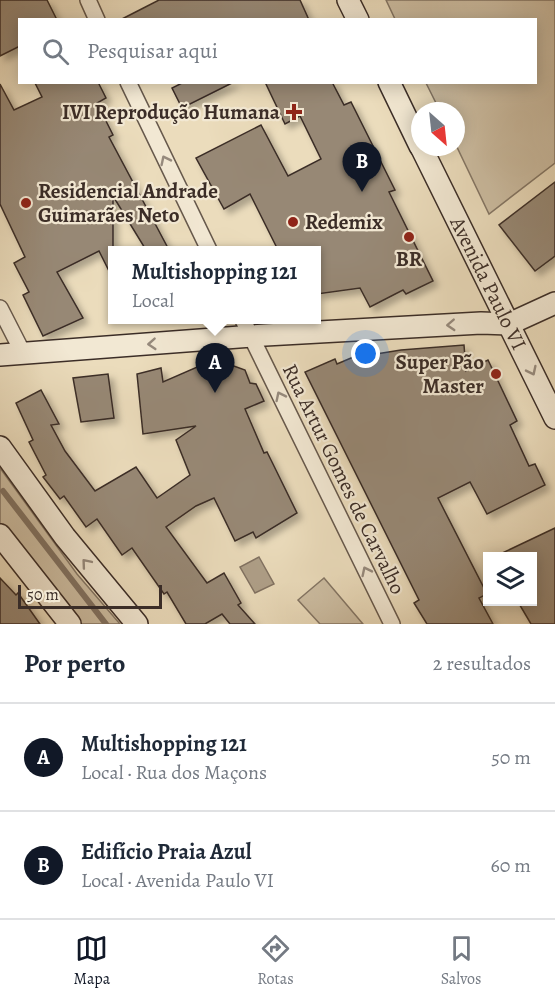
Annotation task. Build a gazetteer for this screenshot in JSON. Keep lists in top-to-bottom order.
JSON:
{
  "streets": {
    "street": ["Avenida Paulo VI", "Rua Artur Gomes de Carvalho"]
  },
  "one_way": ["Rua Artur Gomes de Carvalho"],
  "places": {
    "health": ["IVI Reprodução Humana"],
    "other": [
      "Residencial Andrade Guimarães Neto",
      "Redemix",
      "BR",
      "Super Pão Master"
    ]
  },
  "scale_bar": "50 m",
  "north": "bottom right",
  "page": {
    "search": "Pesquisar aqui",
    "pins": ["B", "A"],
    "popup": ["Multishopping 121", "Local"],
    "scale": "50 m",
    "heading": ["Por perto", "2 resultados"],
    "list": [
      {
        "mark": "A",
        "name": "Multishopping 121",
        "note": "Local · Rua dos Maçons",
        "value": "50 m"
      },
      {
        "mark": "B",
        "name": "Edifício Praia Azul",
        "note": "Local · Avenida Paulo VI",
        "value": "60 m"
      }
    ],
    "nav": ["Mapa", "Rotas", "Salvos"]
  }
}
